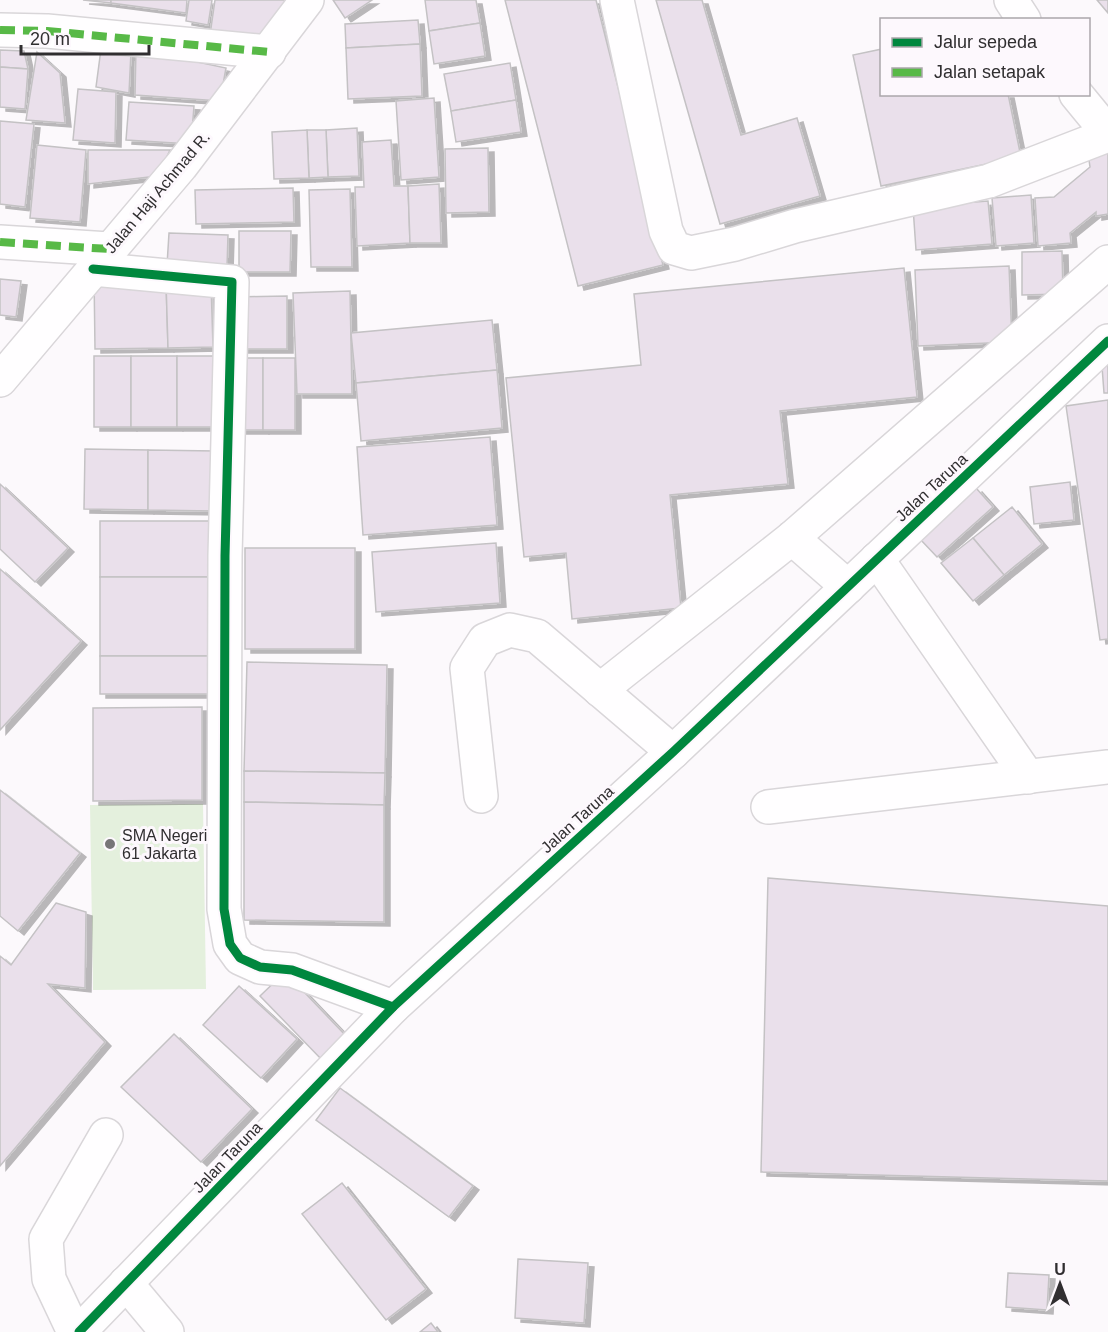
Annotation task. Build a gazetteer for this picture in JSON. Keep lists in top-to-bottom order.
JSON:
{
  "streets": {
    "street": ["Jalan Haji Achmad R.", "Jalan Taruna"]
  },
  "places": ["SMA Negeri 61 Jakarta"],
  "legend": ["Jalur sepeda", "Jalan setapak"],
  "scale_bar": "20 m",
  "north": "top"
}
